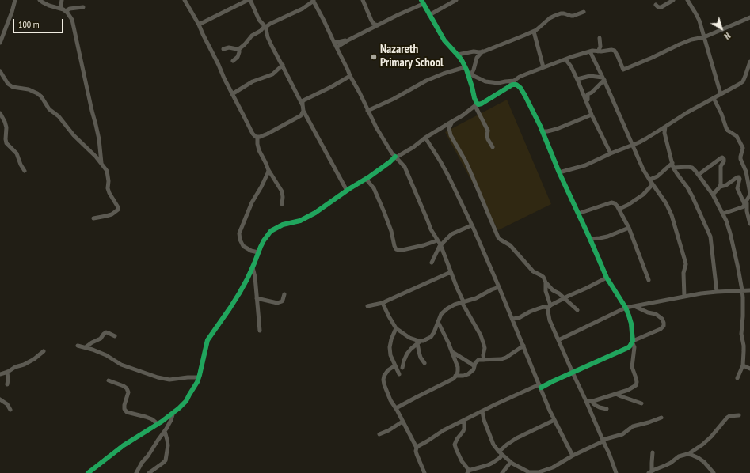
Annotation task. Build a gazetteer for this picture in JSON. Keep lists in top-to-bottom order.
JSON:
{
  "places": ["Nazareth Primary School"],
  "scale_bar": "100 m",
  "north": "bottom right"
}
